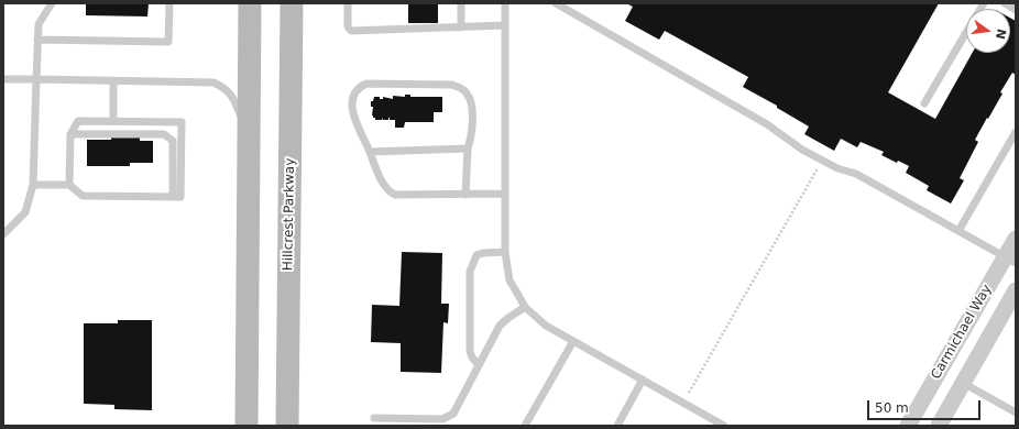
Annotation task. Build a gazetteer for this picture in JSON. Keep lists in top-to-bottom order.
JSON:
{
  "streets": {
    "main road": ["Hillcrest Parkway"],
    "street": ["Carmichael Way"]
  },
  "scale_bar": "50 m",
  "north": "right"
}
